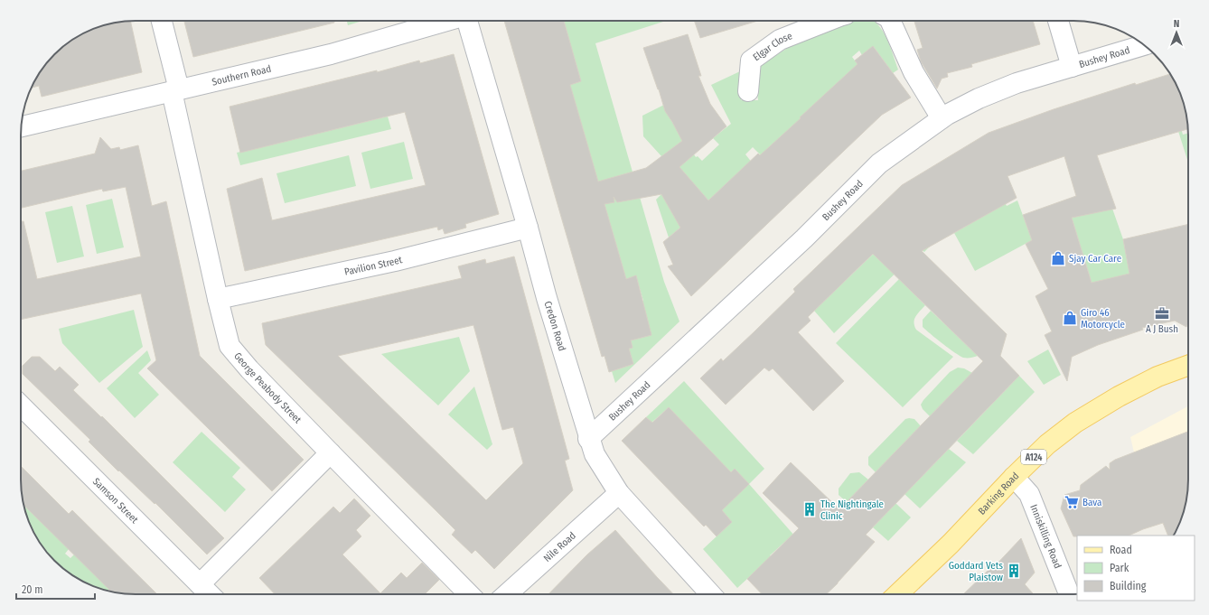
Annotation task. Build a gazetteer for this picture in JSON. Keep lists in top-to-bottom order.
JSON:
{
  "streets": {
    "main road": ["A124", "Barking Road"],
    "street": [
      "Elgar Close",
      "Bushey Road",
      "Southern Road",
      "Pavilion Street",
      "Credon Road",
      "George Peabody Street",
      "Samson Street",
      "Inniskilling Road",
      "Nile Road"
    ]
  },
  "crossings": [
    ["Bushey Road", "Credon Road"],
    ["Southern Road", "George Peabody Street"],
    ["Pavilion Street", "Credon Road"],
    ["Pavilion Street", "George Peabody Street"],
    ["Credon Road", "Nile Road"],
    ["Barking Road", "Inniskilling Road"]
  ],
  "places": {
    "shop": ["Sjay Car Care", "Giro 46 Motorcycle"],
    "office": ["A J Bush"],
    "supermarket": ["Bava"],
    "building": ["The Nightingale Clinic", "Goddard Vets Plaistow"]
  },
  "legend": ["Road", "Park", "Building"],
  "scale_bar": "20 m",
  "north": "top"
}
